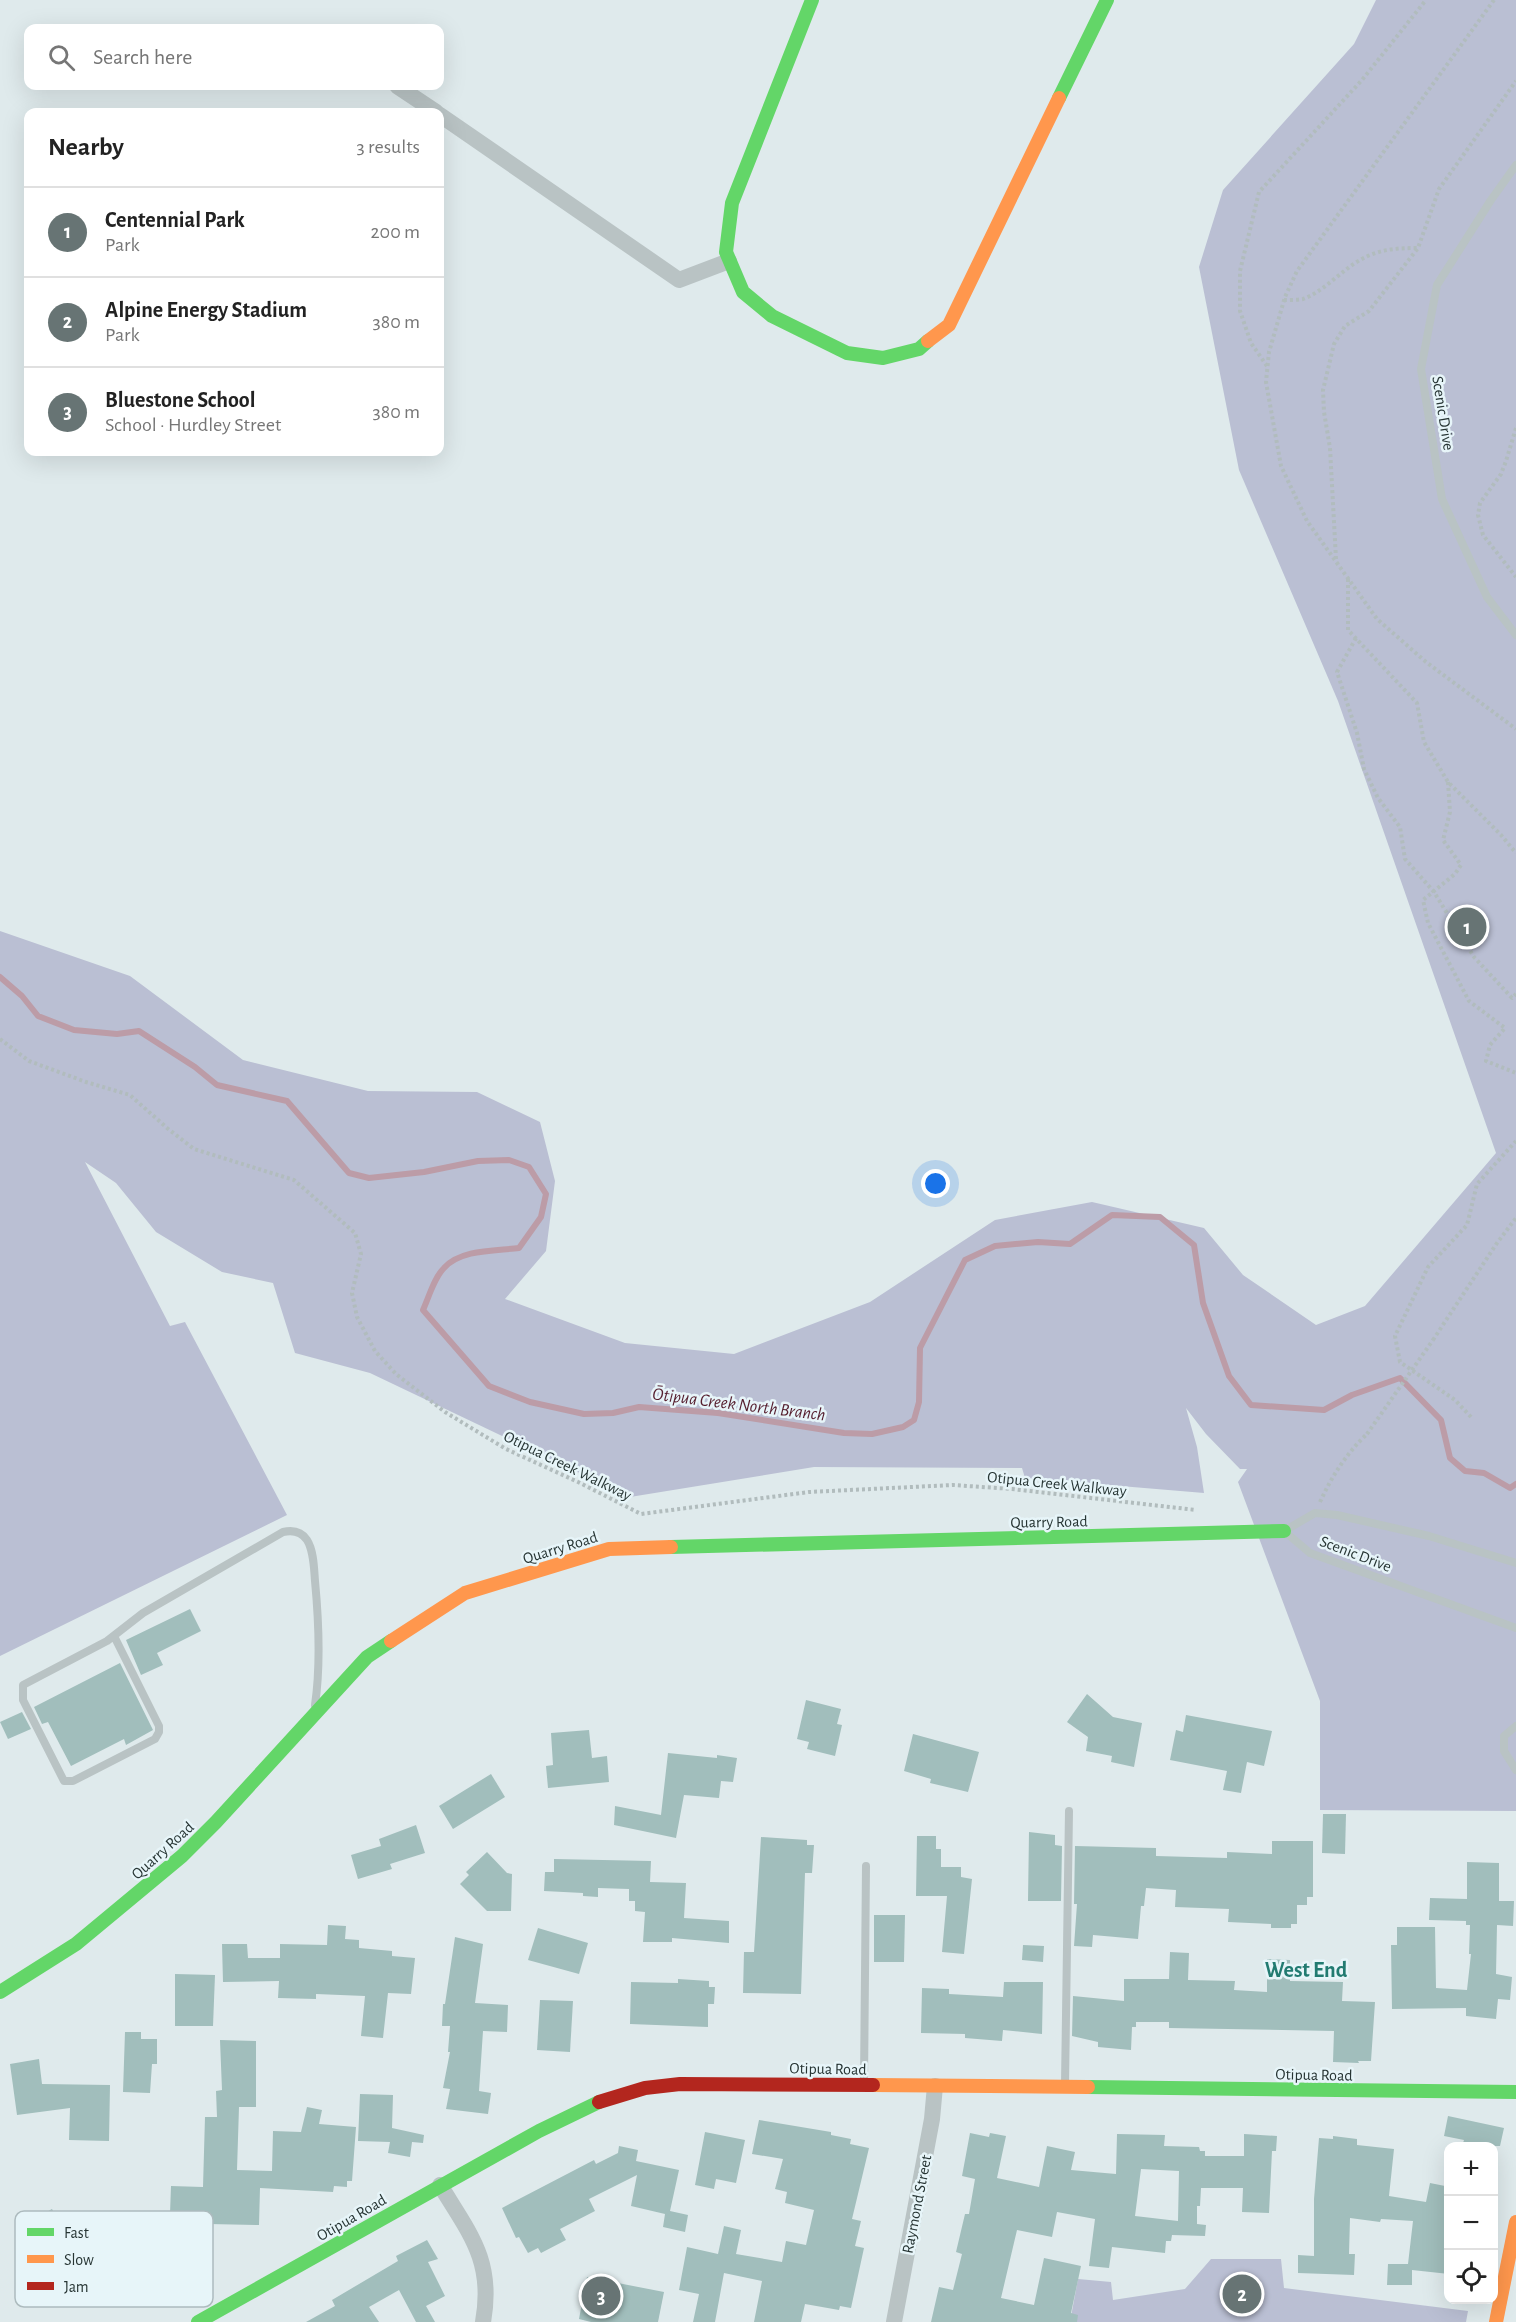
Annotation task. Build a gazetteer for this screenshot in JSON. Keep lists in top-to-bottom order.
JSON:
{
  "streets": {
    "street": ["Quarry Road", "Otipua Road", "Raymond Street"],
    "lane": ["Scenic Drive"],
    "path": ["Otipua Creek Walkway"]
  },
  "crossings": [
    ["Scenic Drive", "Quarry Road"],
    ["Otipua Road", "Raymond Street"]
  ],
  "districts": ["West End"],
  "water": ["Ōtipua Creek North Branch"],
  "legend": ["Fast", "Slow", "Jam"],
  "page": {
    "search": "Search here",
    "heading": ["Nearby", "3 results"],
    "list": [
      {
        "mark": "1",
        "name": "Centennial Park",
        "note": "Park",
        "value": "200 m"
      },
      {
        "mark": "2",
        "name": "Alpine Energy Stadium",
        "note": "Park",
        "value": "380 m"
      },
      {
        "mark": "3",
        "name": "Bluestone School",
        "note": "School · Hurdley Street",
        "value": "380 m"
      }
    ],
    "pins": ["1", "2", "3"],
    "map_buttons": ["+", "−"]
  }
}
